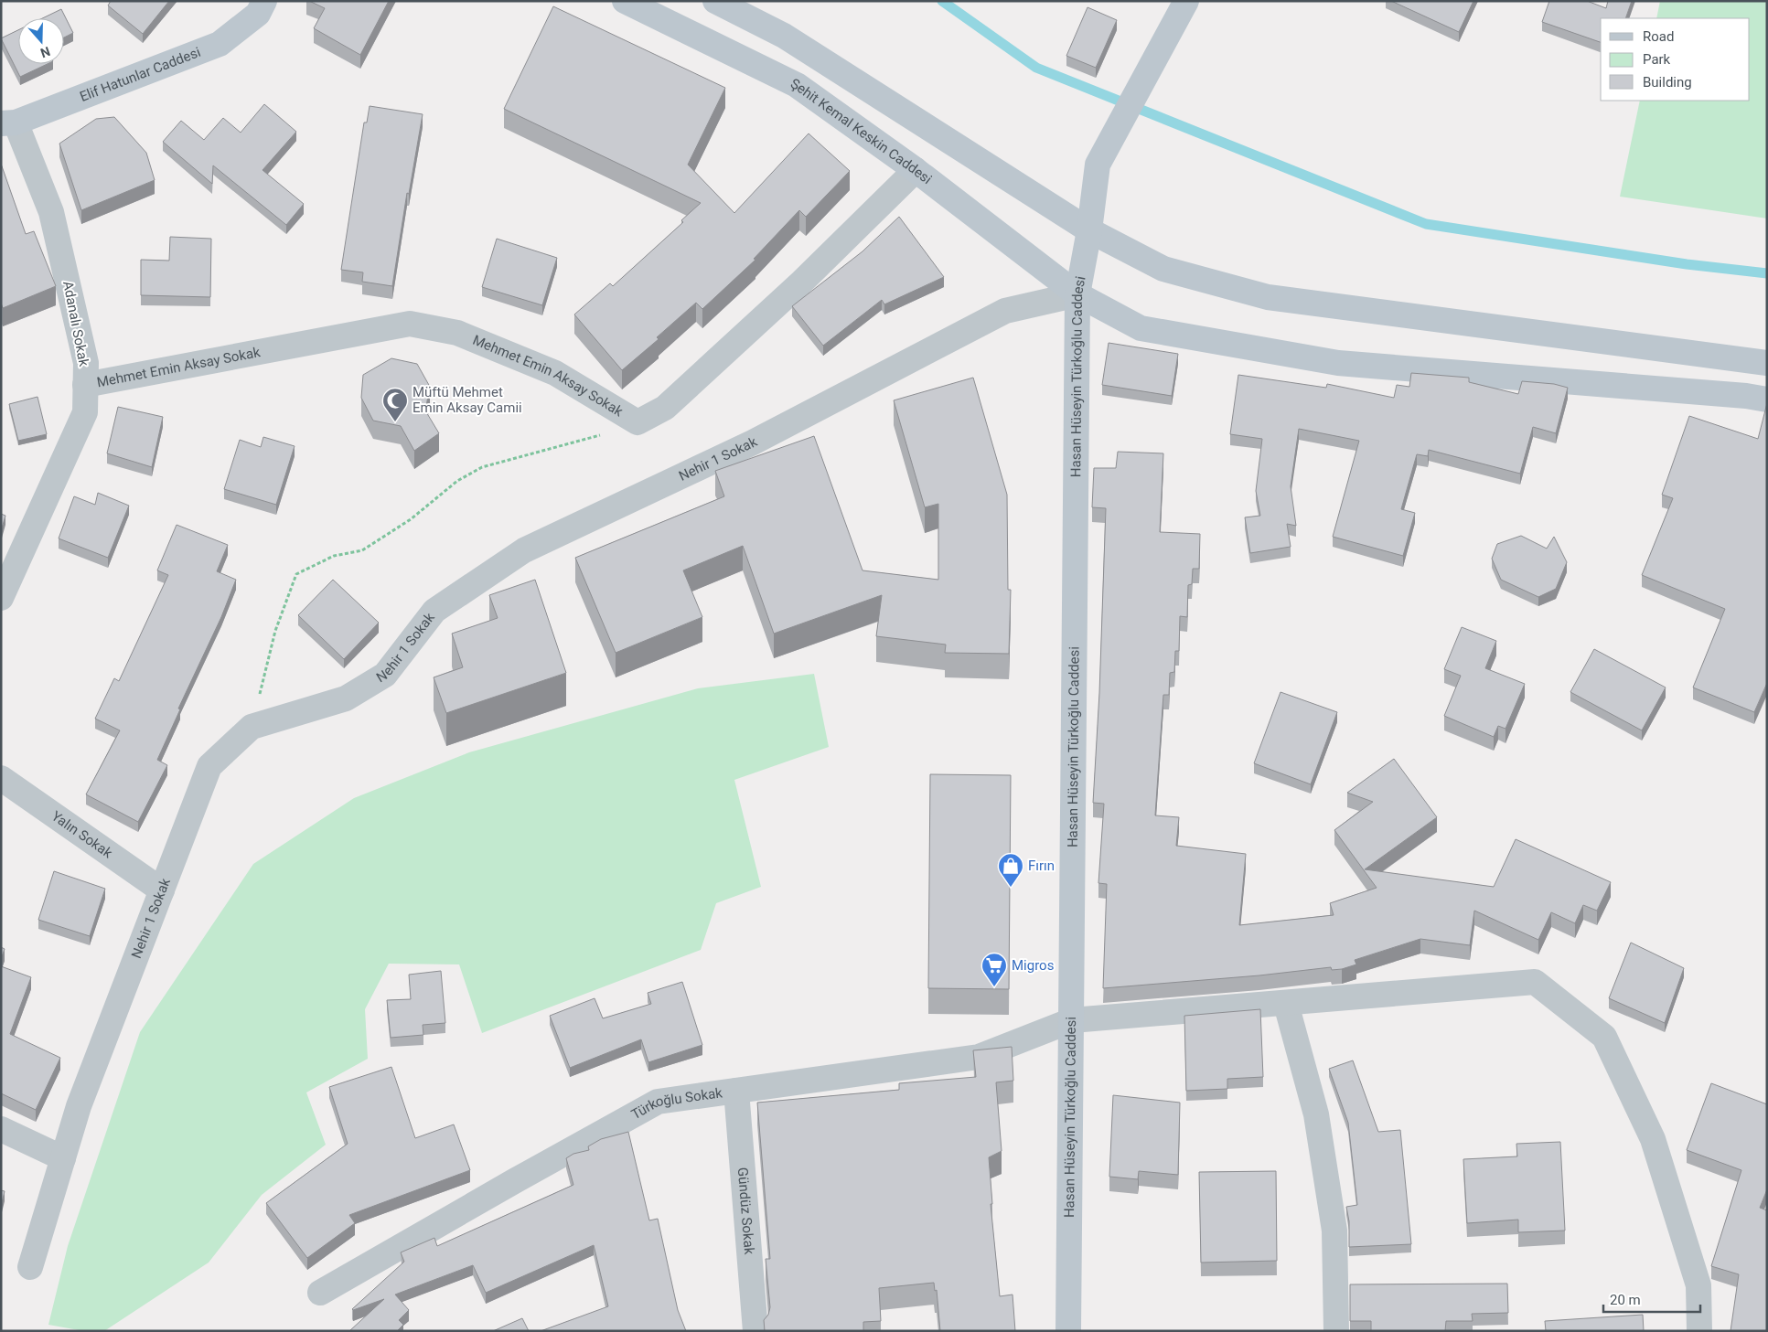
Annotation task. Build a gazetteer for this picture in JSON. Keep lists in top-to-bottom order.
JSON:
{
  "streets": {
    "street": [
      "Elif Hatunlar Caddesi",
      "Şehit Kemal Keskin Caddesi",
      "Adanalı Sokak",
      "Mehmet Emin Aksay Sokak",
      "Hasan Hüseyin Türkoğlu Caddesi",
      "Nehir 1 Sokak",
      "Yalın Sokak",
      "Türkoğlu Sokak",
      "Gündüz Sokak"
    ]
  },
  "crossings": [
    ["Elif Hatunlar Caddesi", "Adanalı Sokak"],
    ["Şehit Kemal Keskin Caddesi", "Mehmet Emin Aksay Sokak"],
    ["Şehit Kemal Keskin Caddesi", "Hasan Hüseyin Türkoğlu Caddesi"],
    ["Şehit Kemal Keskin Caddesi", "Nehir 1 Sokak"],
    ["Adanalı Sokak", "Mehmet Emin Aksay Sokak"],
    ["Hasan Hüseyin Türkoğlu Caddesi", "Nehir 1 Sokak"],
    ["Hasan Hüseyin Türkoğlu Caddesi", "Türkoğlu Sokak"],
    ["Nehir 1 Sokak", "Yalın Sokak"],
    ["Türkoğlu Sokak", "Gündüz Sokak"]
  ],
  "places": {
    "mosque": ["Müftü Mehmet Emin Aksay Camii"],
    "shop": ["Fırın"],
    "supermarket": ["Migros"]
  },
  "legend": ["Road", "Park", "Building"],
  "scale_bar": "20 m",
  "north": "bottom"
}
